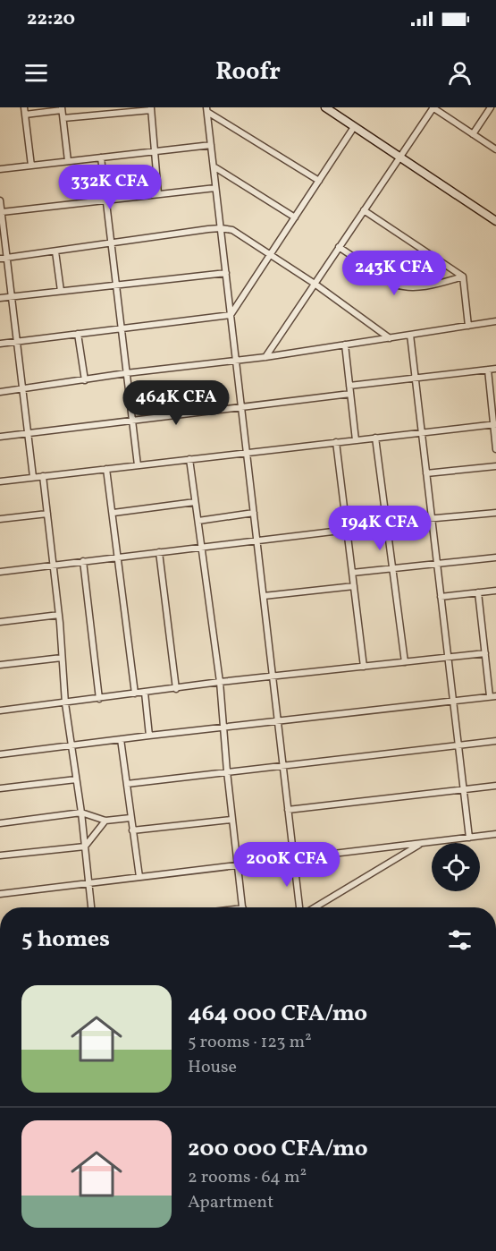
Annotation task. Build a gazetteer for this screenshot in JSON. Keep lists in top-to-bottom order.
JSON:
{
  "page": {
    "status": "22:20",
    "header": "Roofr",
    "price": [
      "332K CFA",
      "243K CFA",
      "464K CFA",
      "194K CFA",
      "200K CFA"
    ],
    "heading": "5 homes",
    "list": [
      {
        "name": "464 000 CFA/mo",
        "note": "5 rooms · 123 m² · House"
      },
      {
        "name": "200 000 CFA/mo",
        "note": "2 rooms · 64 m² · Apartment"
      }
    ]
  }
}
